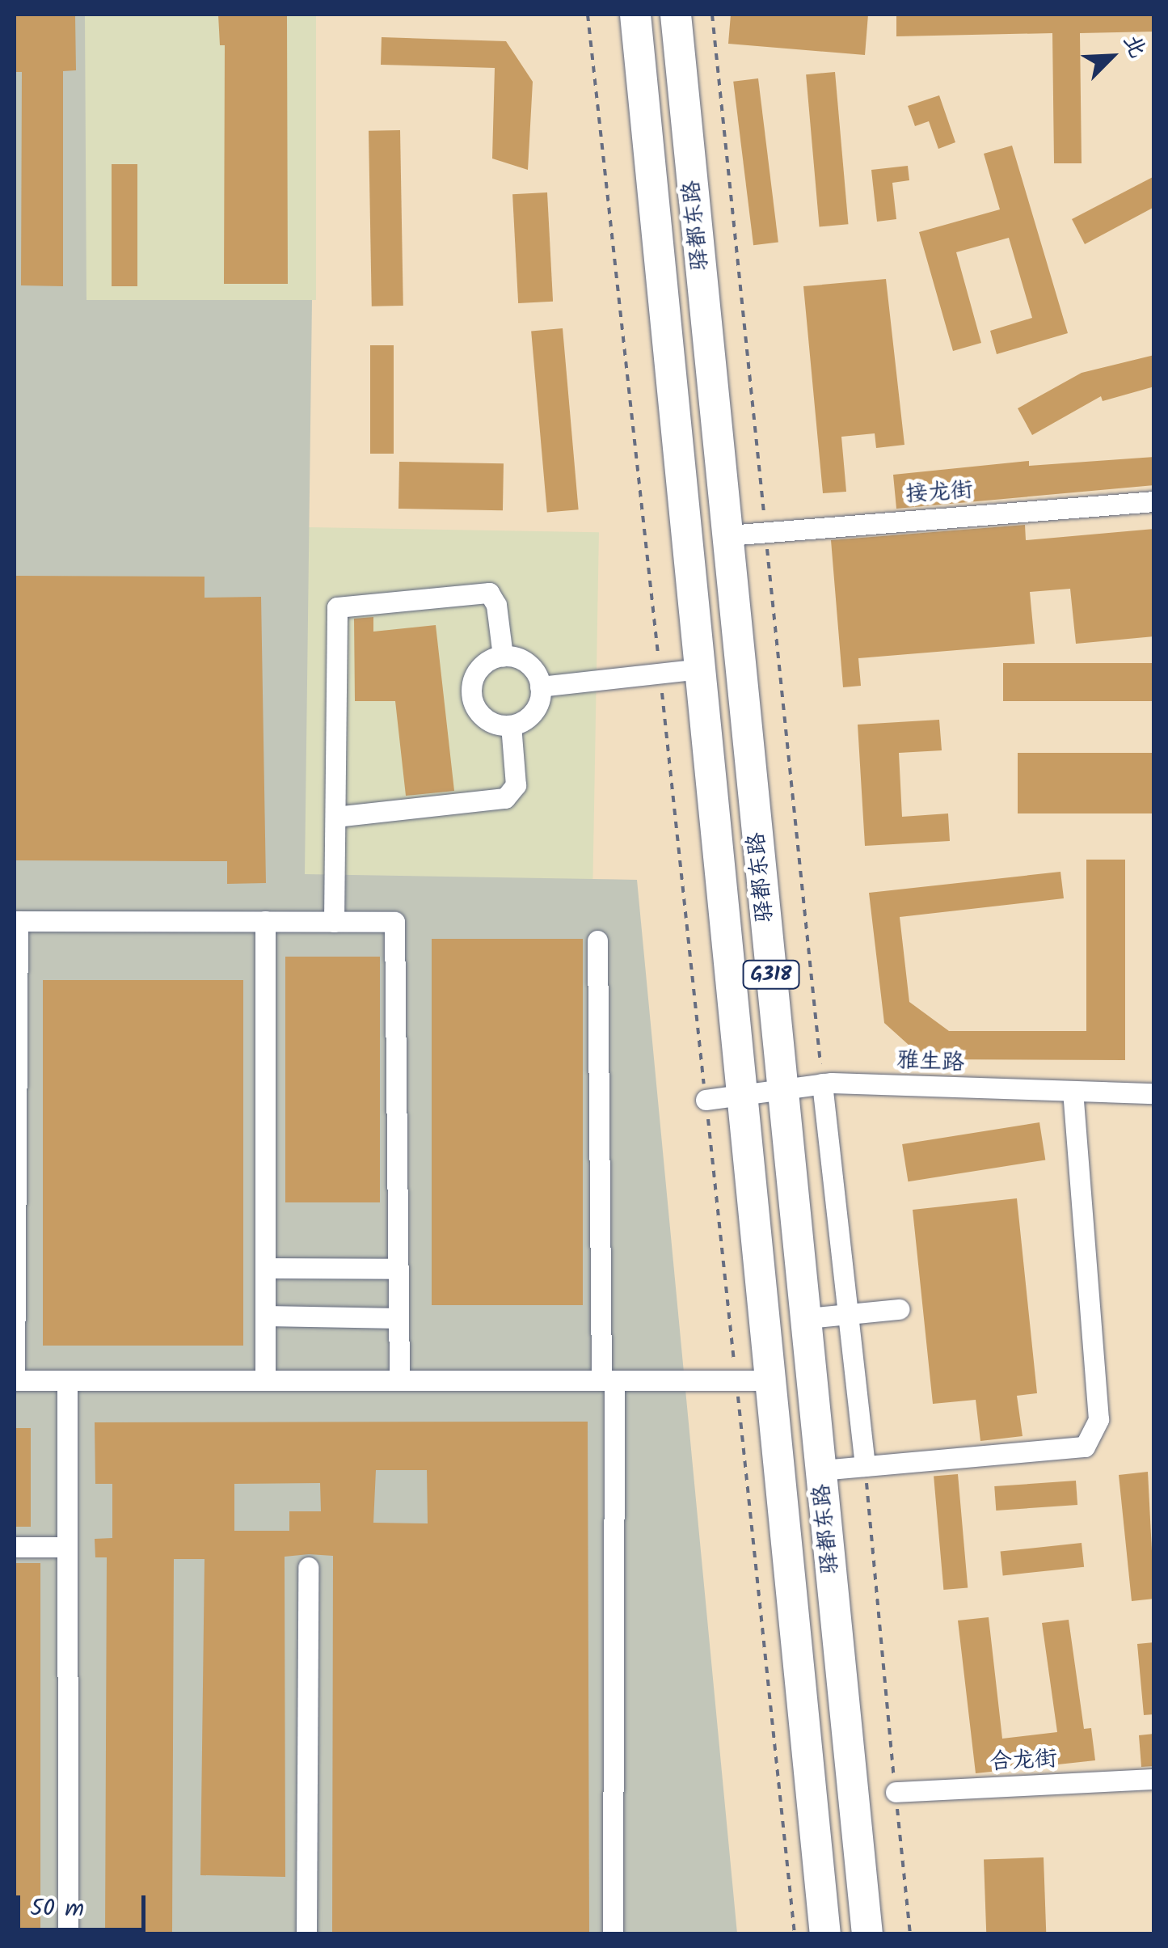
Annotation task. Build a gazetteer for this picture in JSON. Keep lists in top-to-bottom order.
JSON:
{
  "streets": {
    "highway": ["驿都东路", "G318"],
    "street": ["接龙街", "雅生路", "合龙街"]
  },
  "crossings": [
    ["驿都东路", "接龙街"],
    ["驿都东路", "雅生路"]
  ],
  "scale_bar": "50 m",
  "north": "top right"
}
